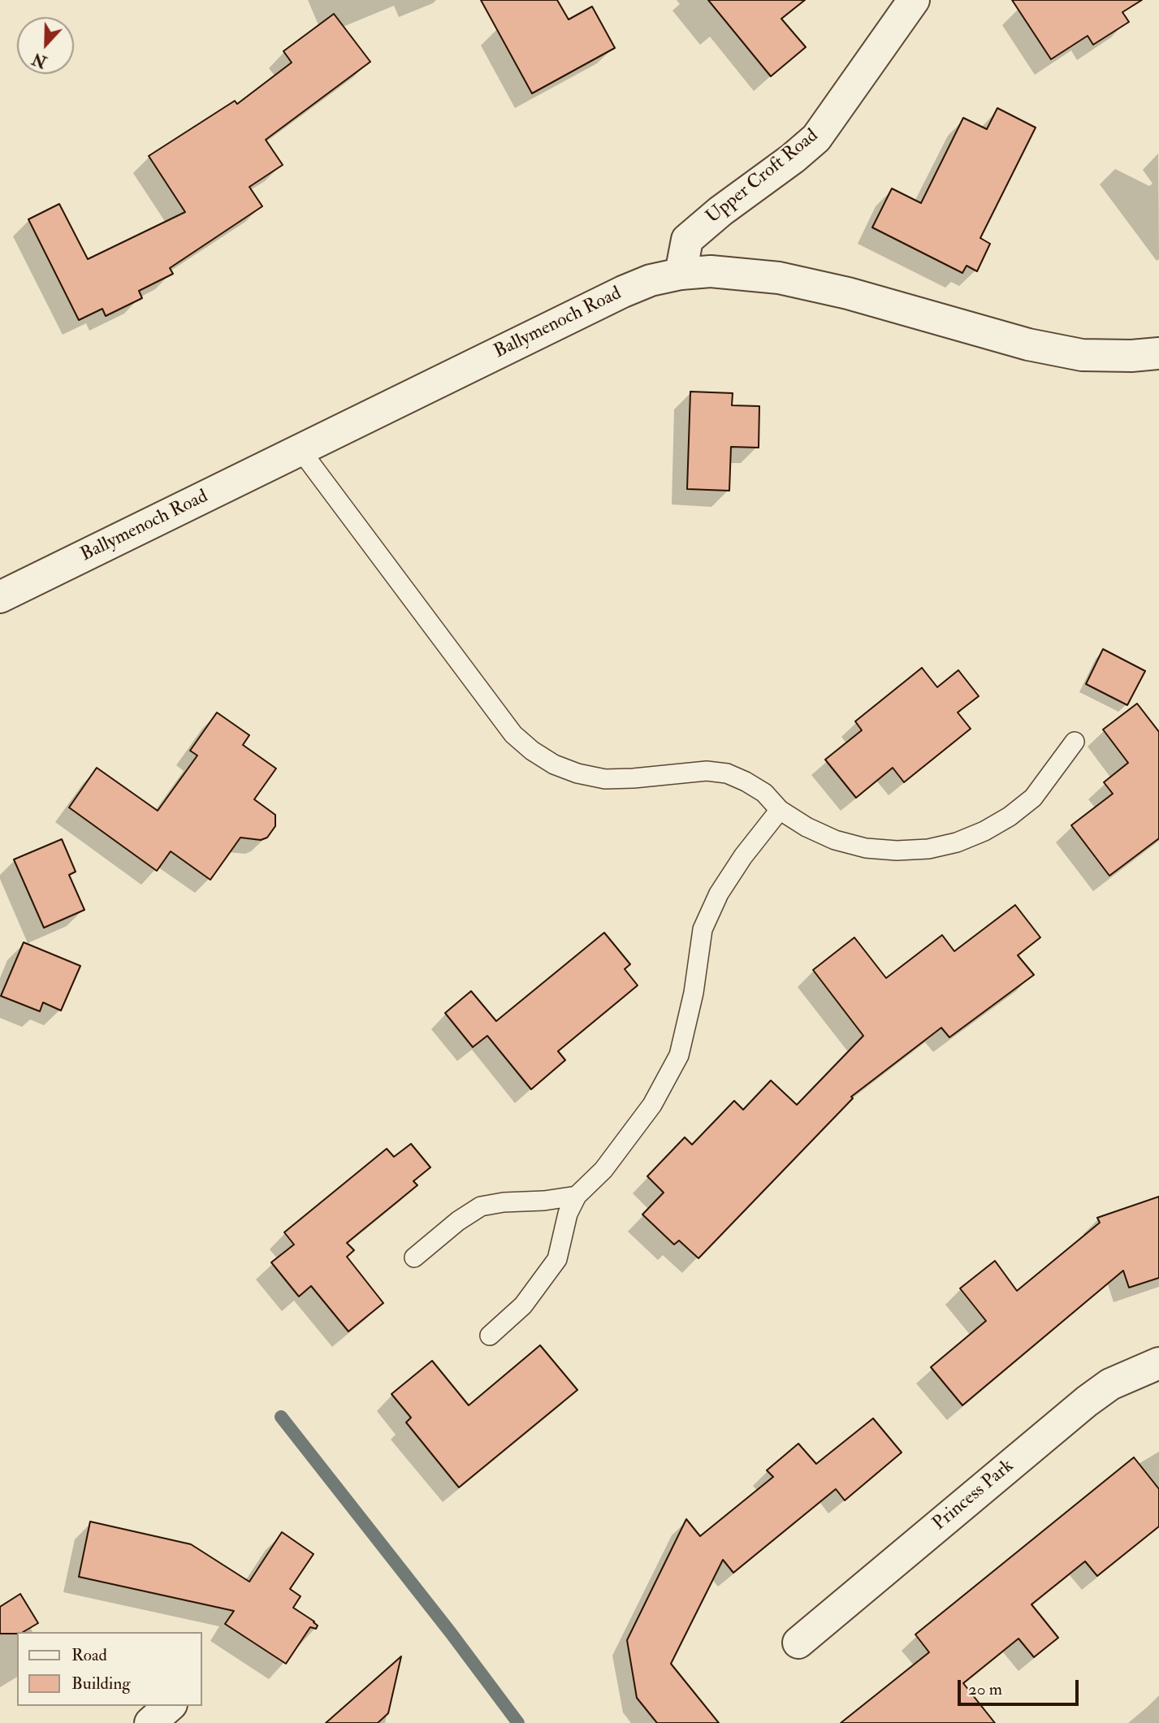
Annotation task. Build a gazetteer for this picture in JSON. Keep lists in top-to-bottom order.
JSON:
{
  "streets": {
    "street": ["Upper Croft Road", "Ballymenoch Road", "Princess Park"]
  },
  "crossings": [
    ["Upper Croft Road", "Ballymenoch Road"]
  ],
  "legend": ["Road", "Building"],
  "scale_bar": "20 m",
  "north": "bottom"
}
